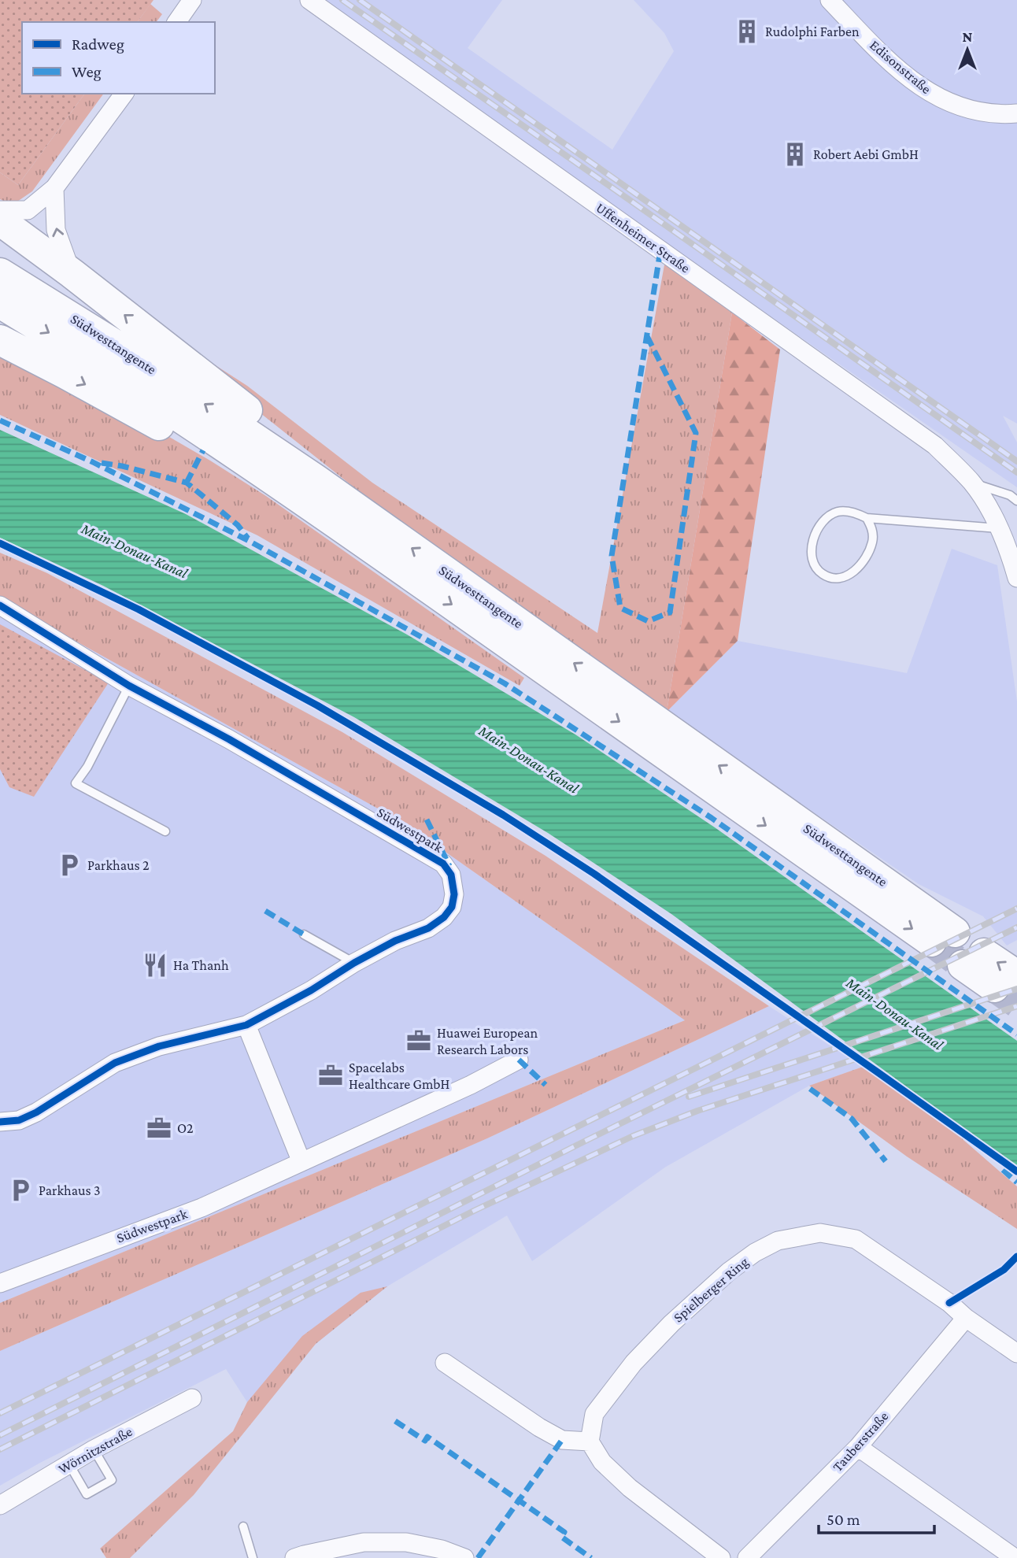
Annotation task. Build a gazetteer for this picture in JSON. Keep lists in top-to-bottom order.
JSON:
{
  "streets": {
    "highway": ["Südwesttangente"],
    "street": [
      "Edisonstraße",
      "Uffenheimer Straße",
      "Südwestpark",
      "Spielberger Ring",
      "Tauberstraße",
      "Wörnitzstraße"
    ]
  },
  "crossings": [
    ["Spielberger Ring", "Tauberstraße"]
  ],
  "water": ["Main-Donau-Kanal"],
  "places": {
    "building": ["Rudolphi Farben", "Robert Aebi GmbH"],
    "parking": ["Parkhaus 2", "Parkhaus 3"],
    "restaurant": ["Ha Thanh"],
    "office": ["Huawei European Research Labors", "Spacelabs Healthcare GmbH", "O2"]
  },
  "legend": ["Radweg", "Weg"],
  "scale_bar": "50 m",
  "north": "top"
}
